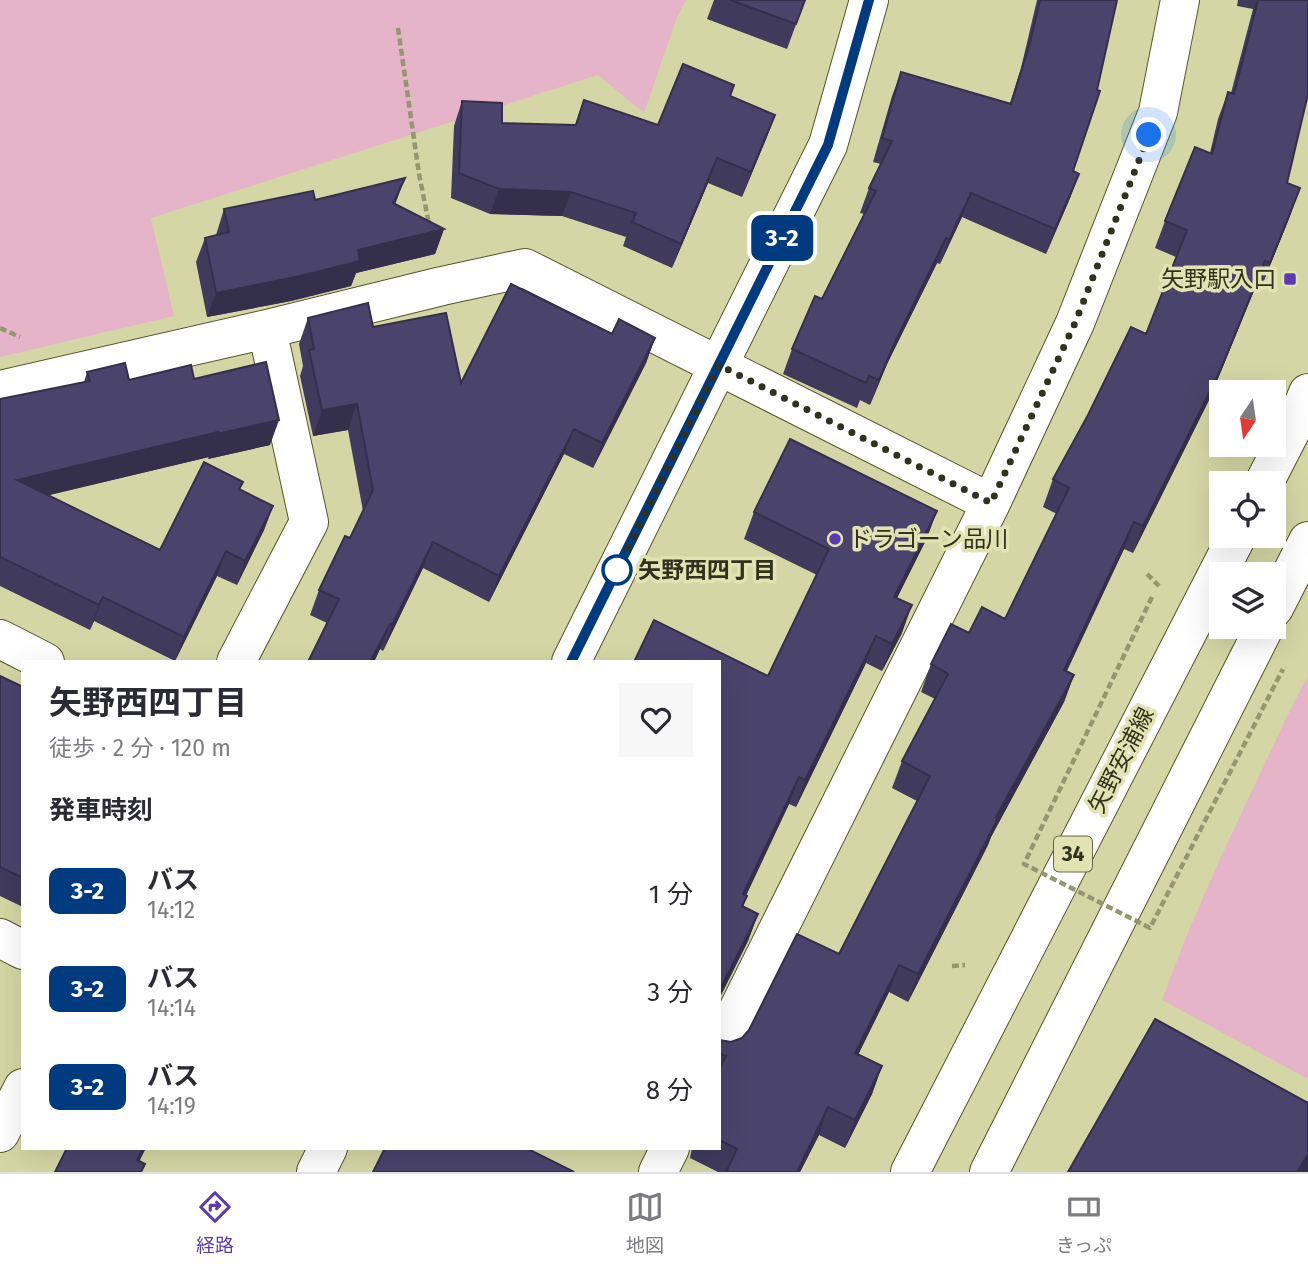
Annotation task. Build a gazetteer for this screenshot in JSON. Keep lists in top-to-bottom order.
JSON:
{
  "streets": {
    "street": ["矢野安浦線", "34"]
  },
  "places": {
    "transit": ["矢野駅入口"],
    "other": ["ドラゴーン品川", "矢野西四丁目"]
  },
  "lines": ["bus line 3-2"],
  "north": "bottom",
  "page": {
    "on_map": "3-2",
    "heading": [
      ["矢野西四丁目", "徒歩 · 2 分 · 120 m"],
      "発車時刻"
    ],
    "list": [
      {
        "mark": "3-2",
        "name": "バス",
        "note": "14:12",
        "value": "1 分"
      },
      {
        "mark": "3-2",
        "name": "バス",
        "note": "14:14",
        "value": "3 分"
      },
      {
        "mark": "3-2",
        "name": "バス",
        "note": "14:19",
        "value": "8 分"
      }
    ],
    "tabs": ["経路", "地図", "きっぷ"]
  }
}
